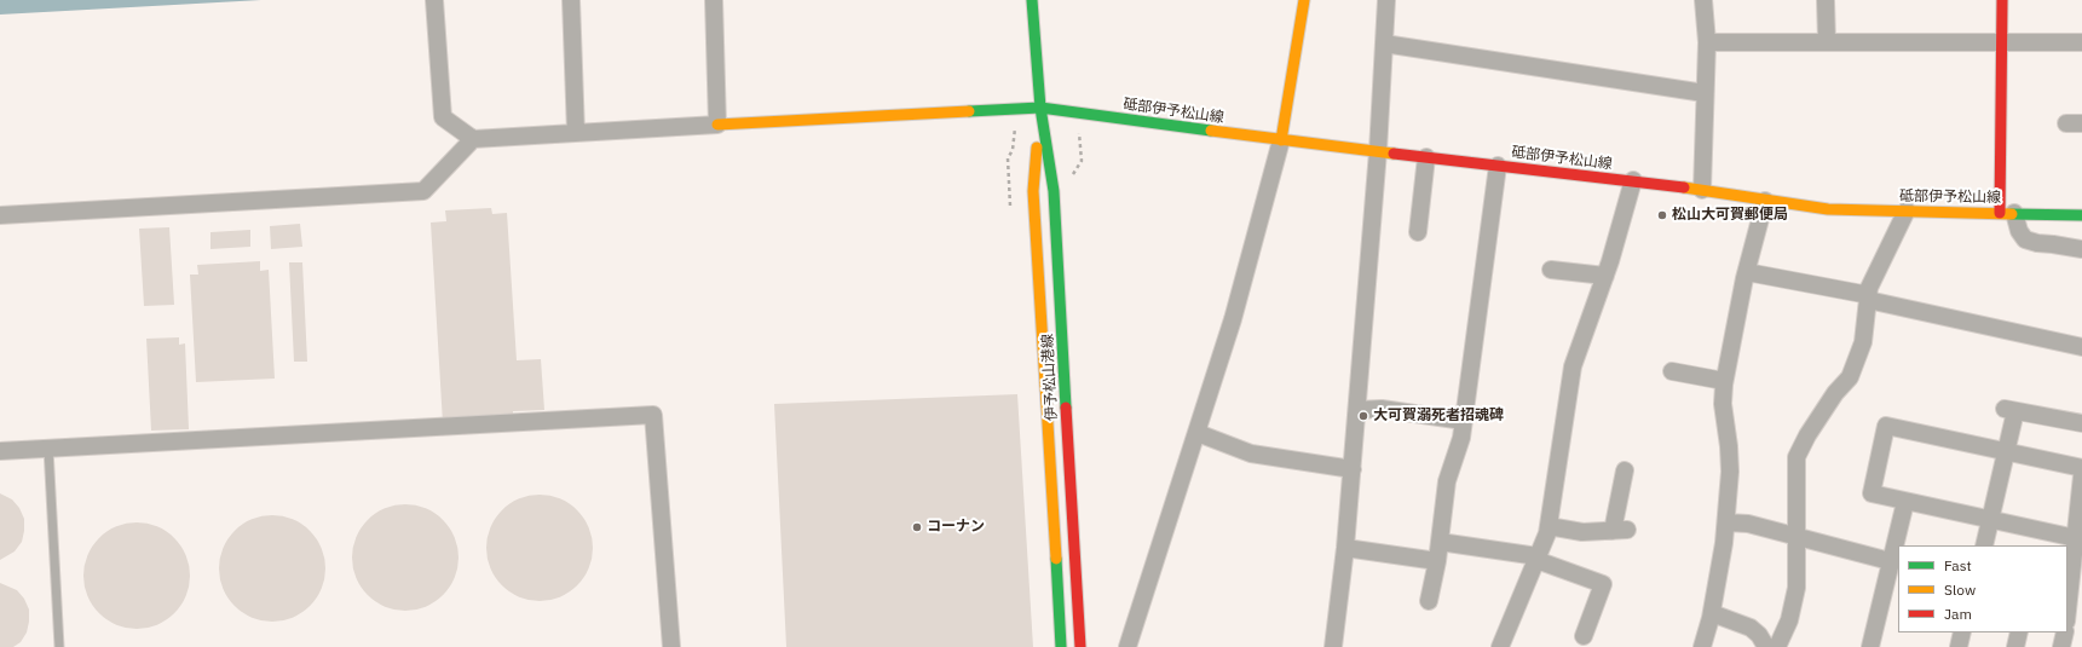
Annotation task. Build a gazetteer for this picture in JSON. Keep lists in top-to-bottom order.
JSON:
{
  "streets": {
    "main road": ["砥部伊予松山線", "伊予松山港線"]
  },
  "crossings": [
    ["砥部伊予松山線", "伊予松山港線"]
  ],
  "places": ["松山大可賀郵便局", "大可賀溺死者招魂碑", "コーナン"],
  "legend": ["Fast", "Slow", "Jam"]
}
